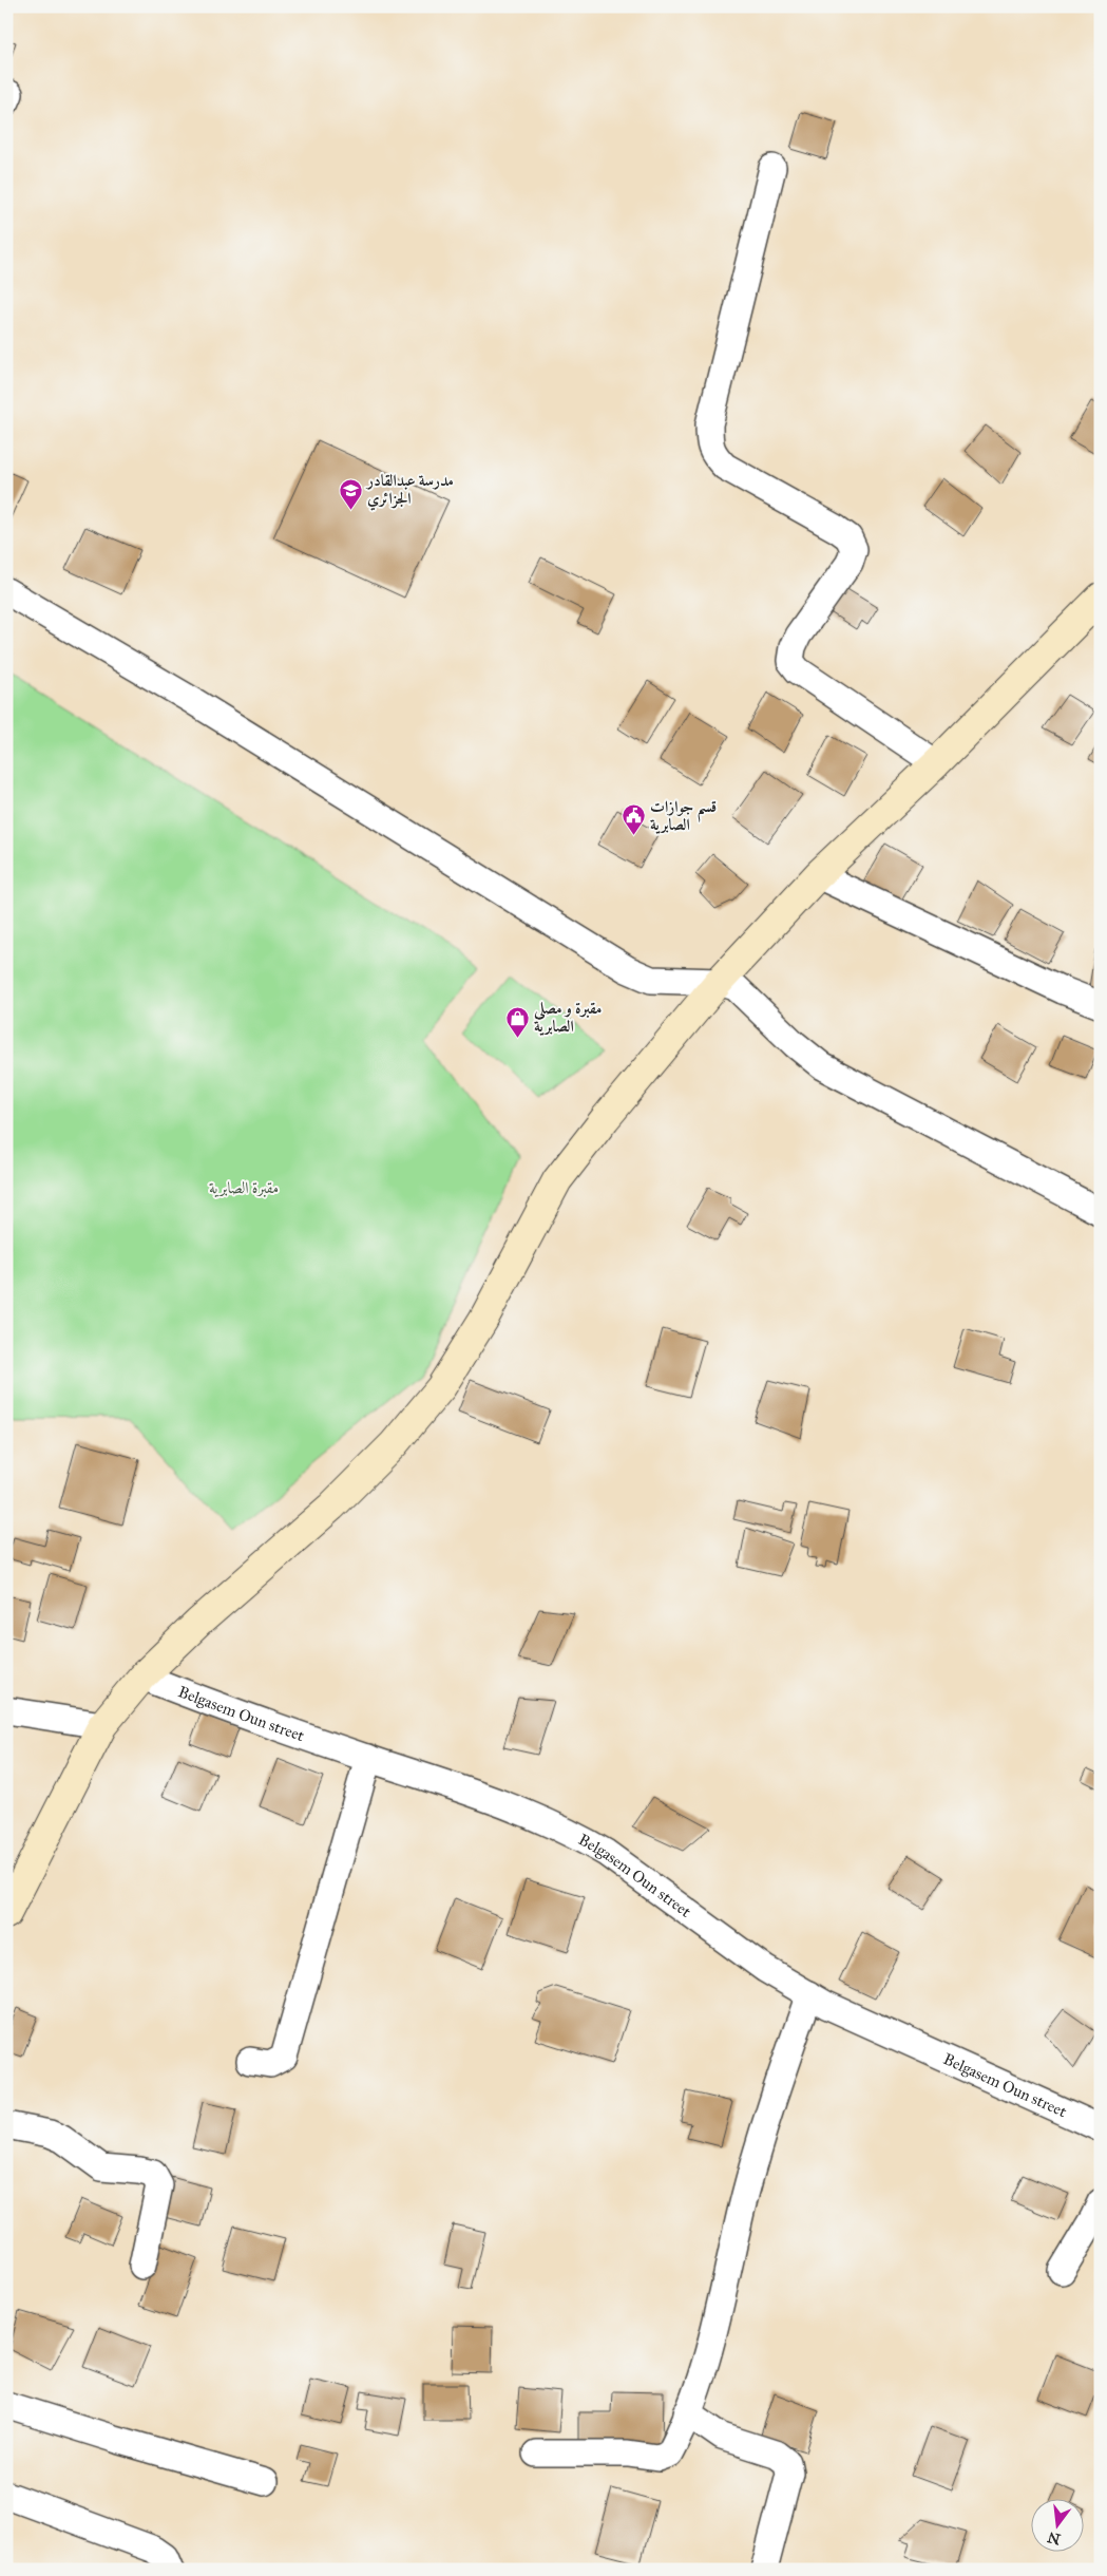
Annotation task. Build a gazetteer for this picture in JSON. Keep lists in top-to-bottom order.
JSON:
{
  "streets": {
    "street": ["Belgasem Oun street"]
  },
  "parks": ["مقبرة الصابرية"],
  "places": {
    "school or university": ["مدرسة عبدالقادر الجزائري"],
    "public building": ["قسم جوازات الصابرية"],
    "shop": ["مقبرة و مصلى الصابرية"]
  },
  "north": "bottom"
}
